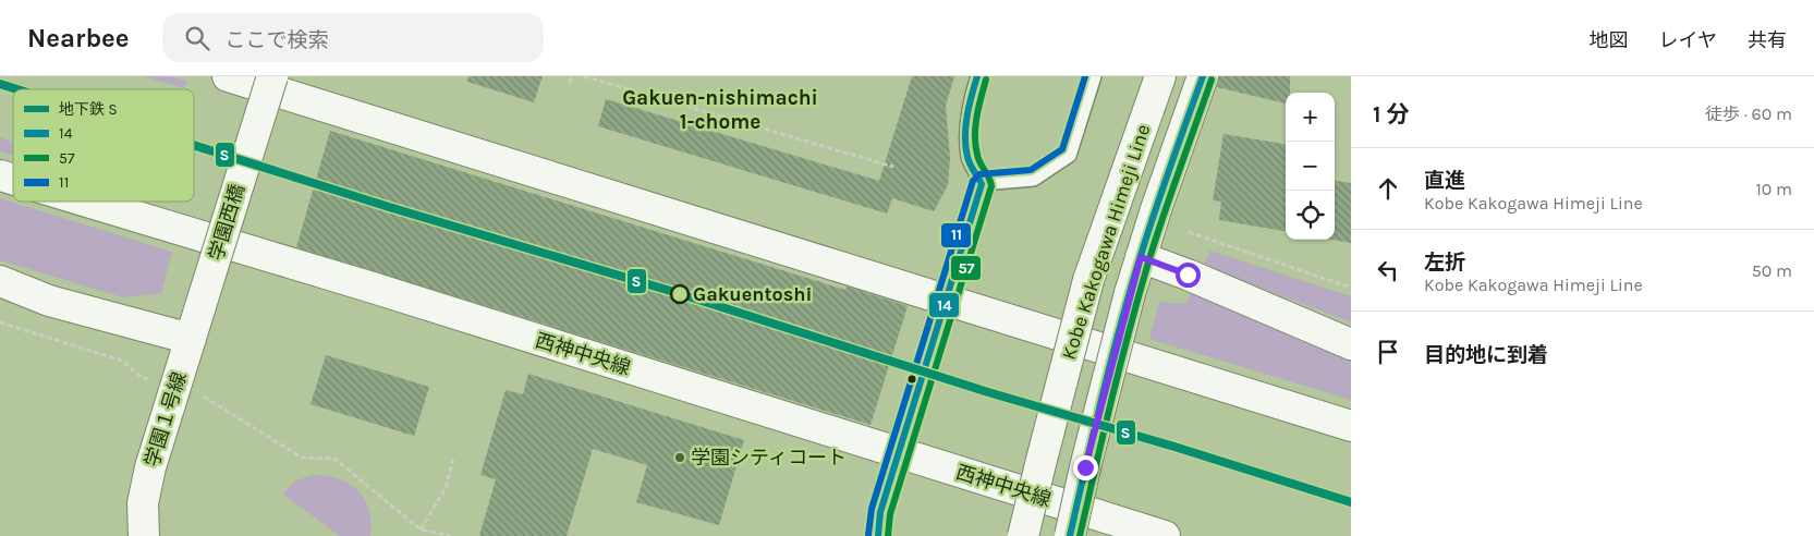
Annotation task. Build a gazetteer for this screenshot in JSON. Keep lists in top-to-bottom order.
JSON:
{
  "streets": {
    "street": [
      "学園西橋",
      "Kobe Kakogawa Himeji Line",
      "西神中央線",
      "学園１号線"
    ]
  },
  "crossings": [
    ["学園西橋", "学園１号線"]
  ],
  "districts": ["Gakuen-nishimachi 1-chome"],
  "places": ["Gakuentoshi", "学園シティコート"],
  "lines": [
    "transit line 14",
    "transit line 11",
    "transit line 57",
    "metro line S"
  ],
  "legend": [
    "地下鉄 S",
    "14",
    "57",
    "11"
  ],
  "page": {
    "header": "Nearbee",
    "search": "ここで検索",
    "nav": ["地図", "レイヤ", "共有"],
    "heading": ["1 分", "徒歩 · 60 m"],
    "map_buttons": ["+", "−"],
    "list": [
      ["直進", "Kobe Kakogawa Himeji Line", "10 m"],
      ["左折", "Kobe Kakogawa Himeji Line", "50 m"],
      "目的地に到着"
    ]
  }
}
